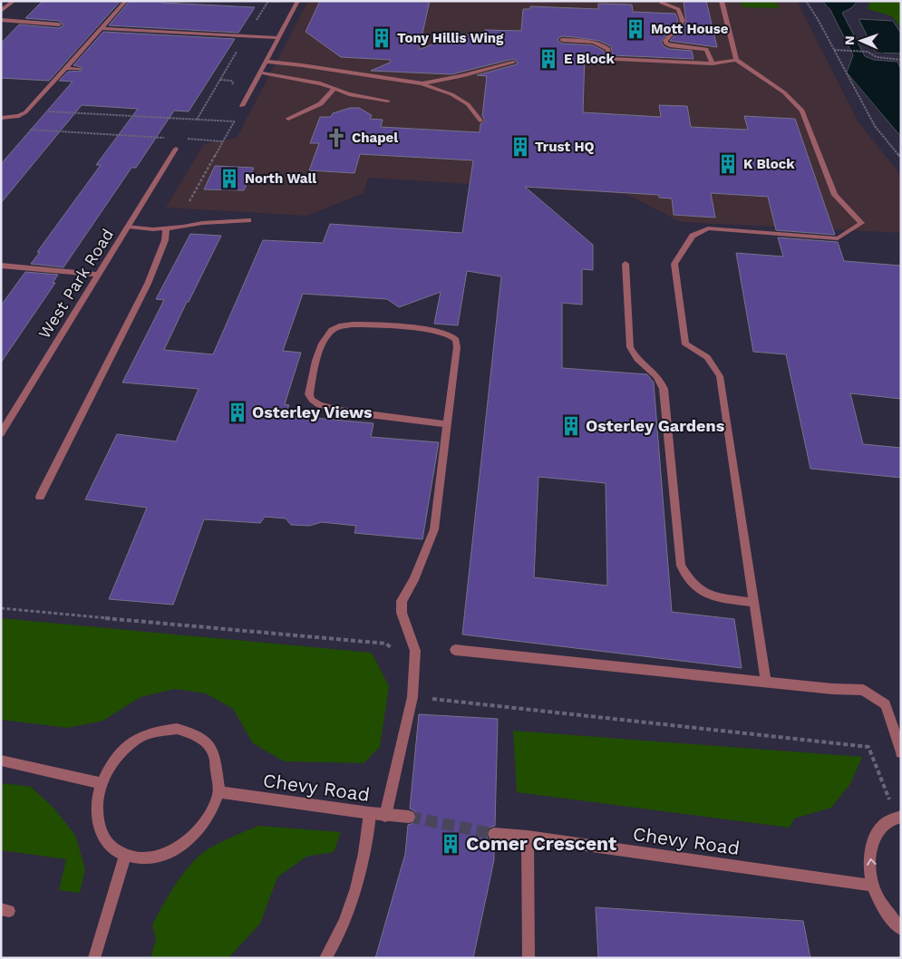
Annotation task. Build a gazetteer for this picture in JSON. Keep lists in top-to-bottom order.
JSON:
{
  "streets": {
    "street": ["West Park Road", "Chevy Road"]
  },
  "places": {
    "building": [
      "Mott House",
      "Tony Hillis Wing",
      "E Block",
      "Trust HQ",
      "K Block",
      "North Wall",
      "Osterley Views",
      "Osterley Gardens",
      "Comer Crescent"
    ],
    "church": ["Chapel"]
  },
  "north": "left"
}
